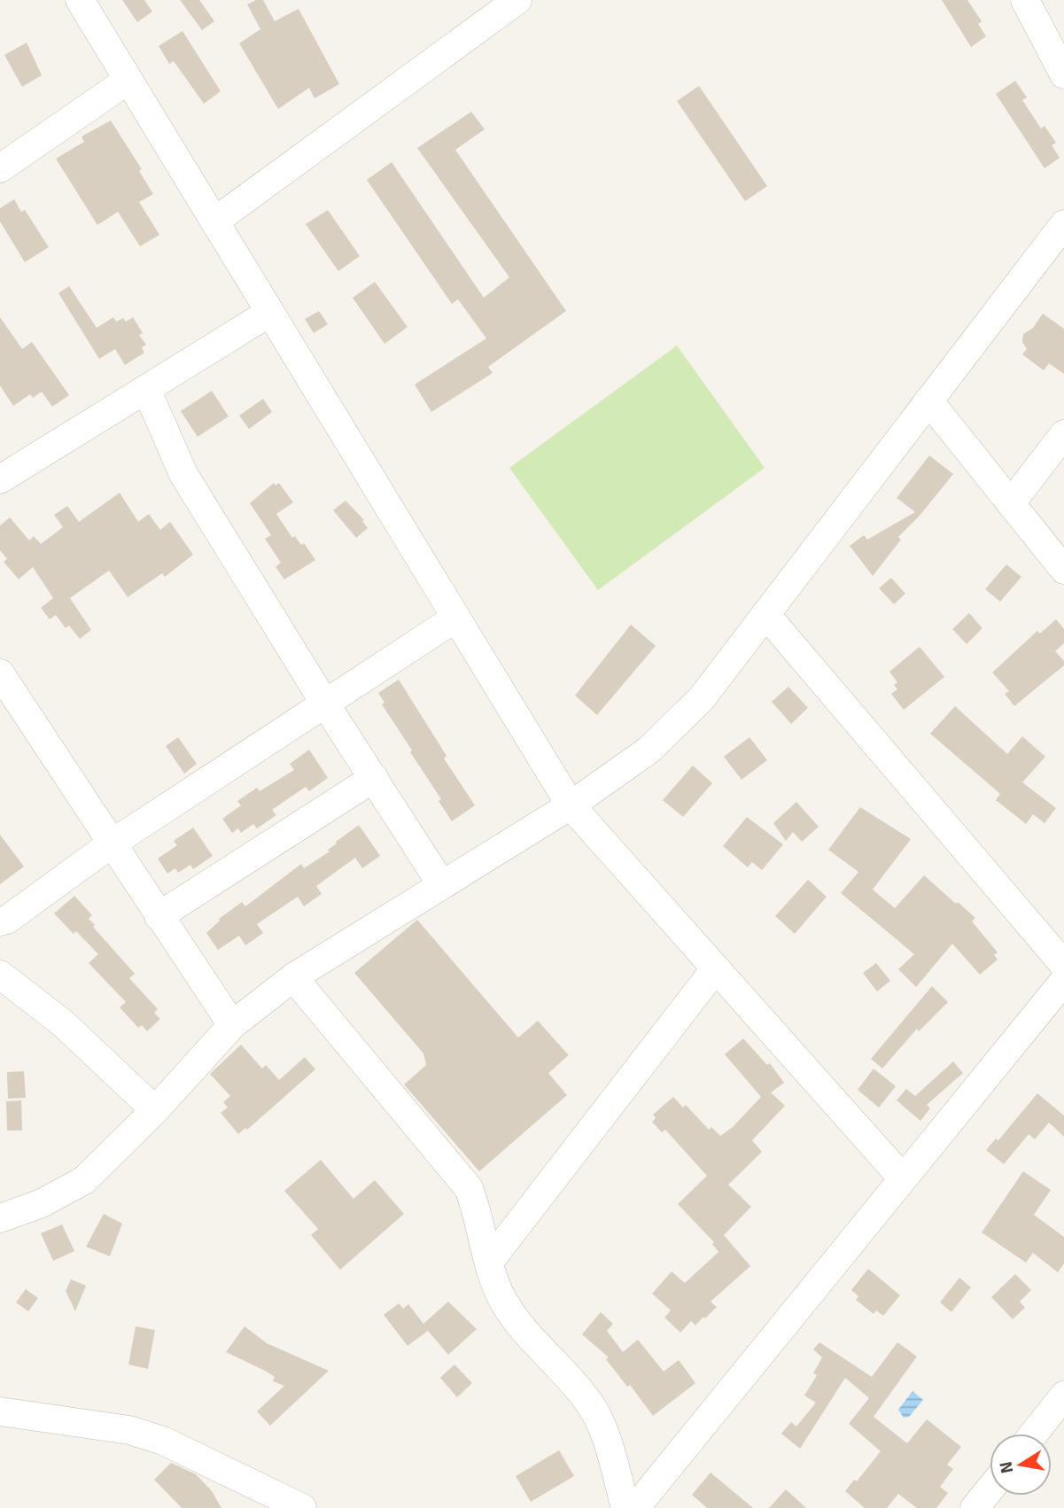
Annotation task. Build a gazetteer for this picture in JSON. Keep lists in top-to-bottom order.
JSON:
{
  "north": "left"
}
